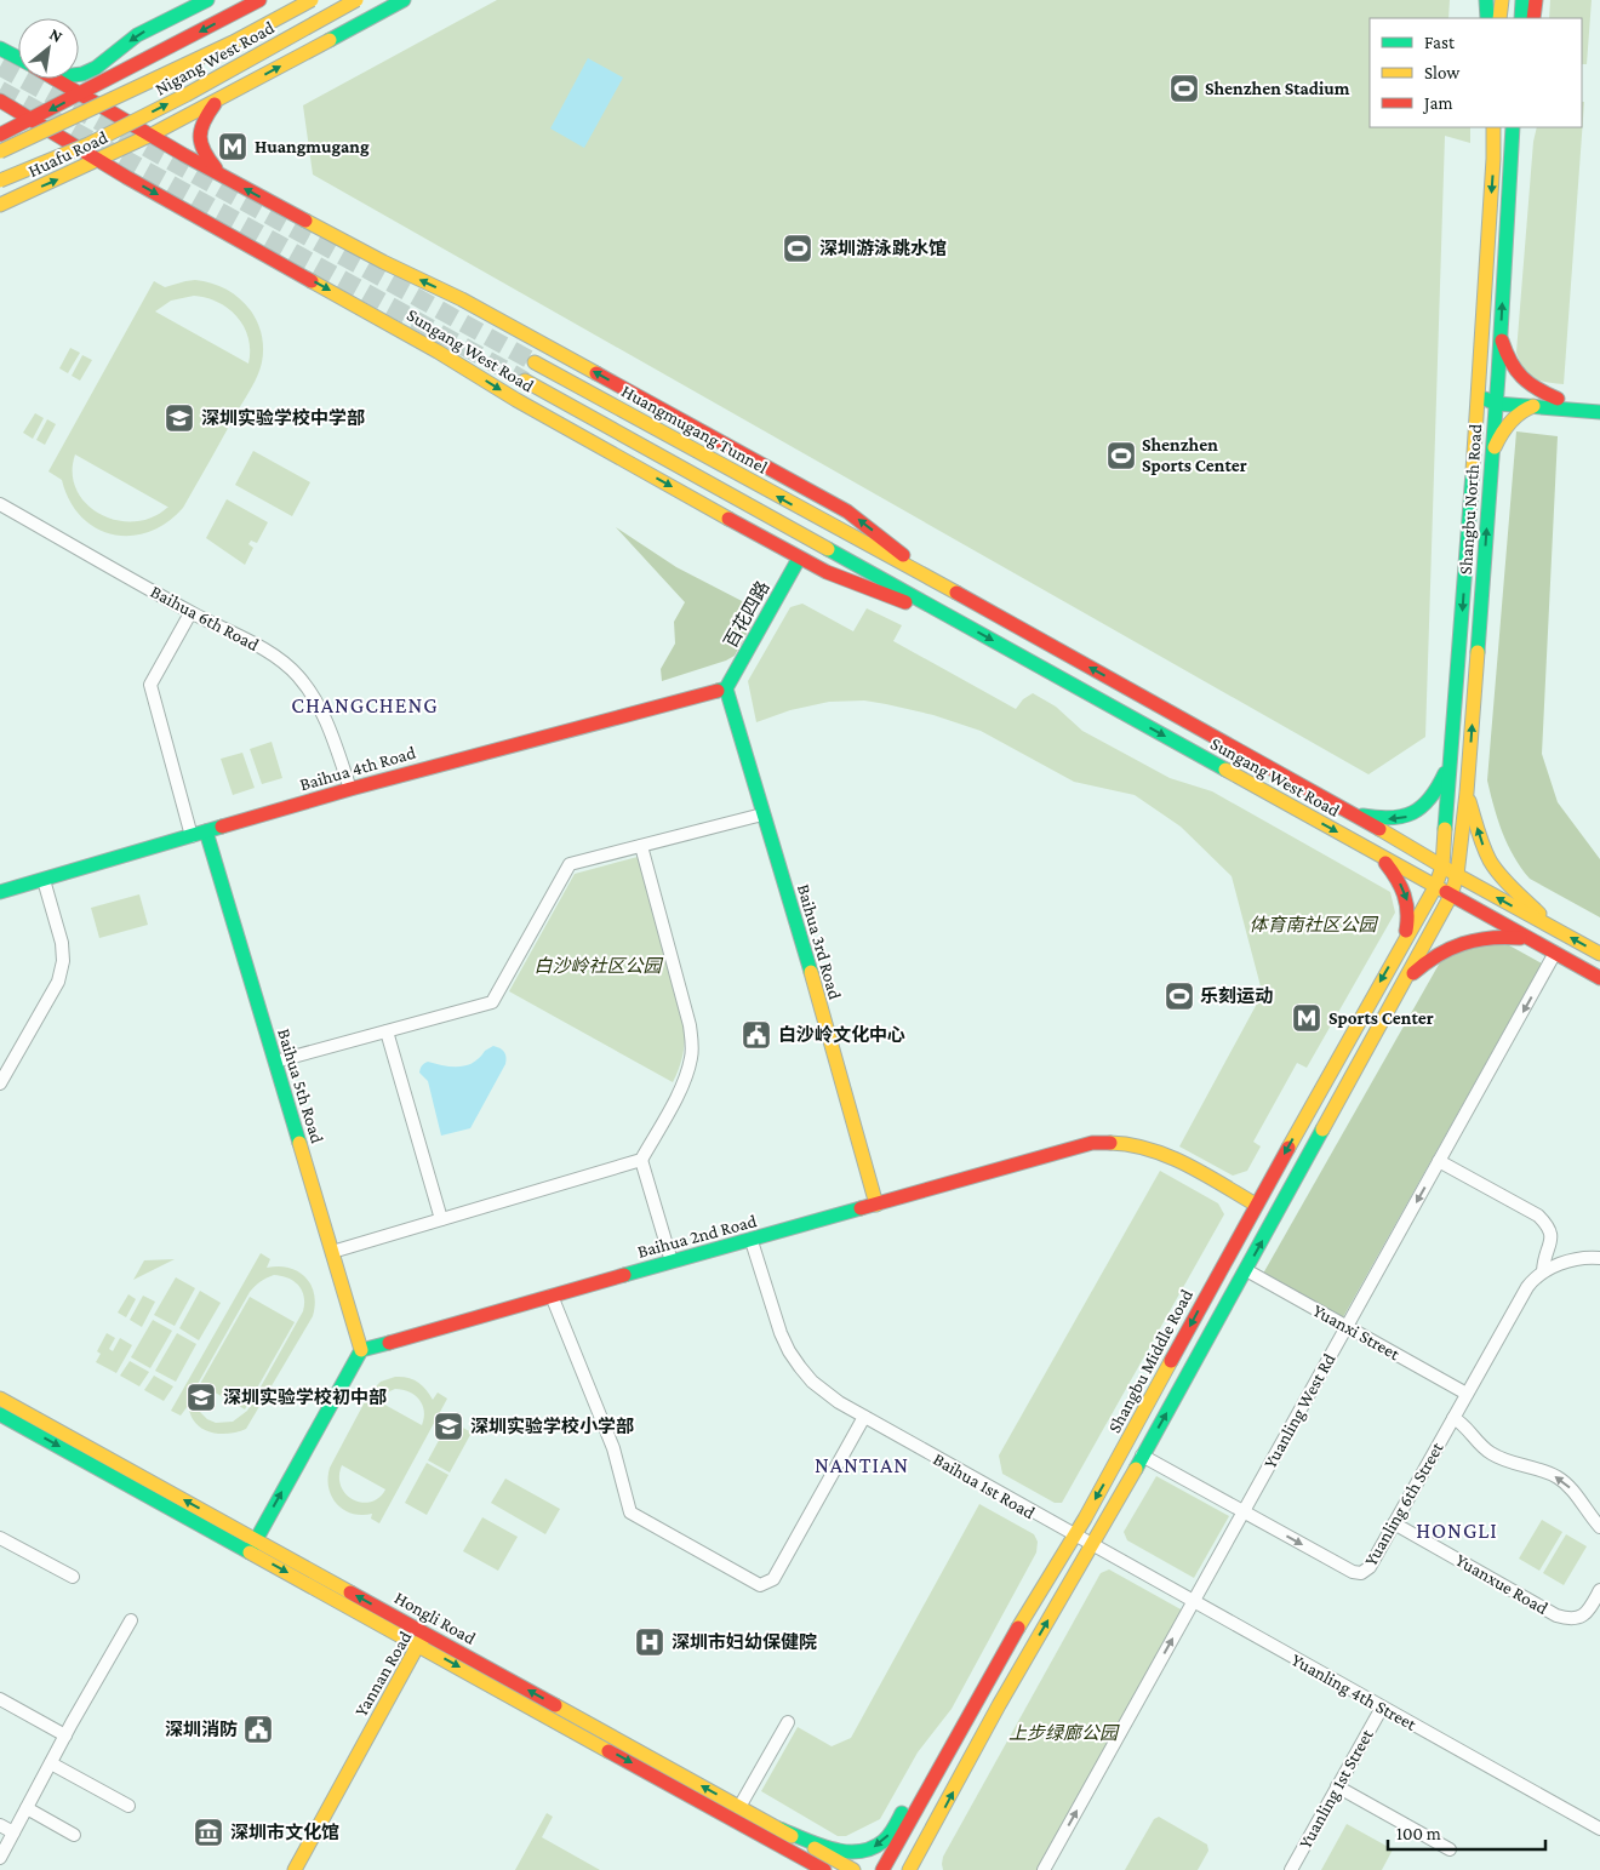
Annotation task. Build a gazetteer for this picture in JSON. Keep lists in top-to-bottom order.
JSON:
{
  "streets": {
    "main road": [
      "Nigang West Road",
      "Huafu Road",
      "Sungang West Road",
      "Huangmugang Tunnel",
      "Shangbu North Road",
      "百花四路",
      "Baihua 4th Road",
      "Baihua 3rd Road",
      "Baihua 5th Road",
      "Baihua 2nd Road",
      "Shangbu Middle Road",
      "Hongli Road",
      "Yannan Road"
    ],
    "street": [
      "Baihua 6th Road",
      "Yuanxi Street",
      "Yuanling West Rd",
      "Baihua 1st Road",
      "Yuanling 6th Street",
      "Yuanxue Road",
      "Yuanling 4th Street",
      "Yuanling 1st Street"
    ]
  },
  "crossings": [
    ["Nigang West Road", "Huafu Road"],
    ["Nigang West Road", "Sungang West Road"],
    ["Huafu Road", "Sungang West Road"],
    ["Sungang West Road", "Huangmugang Tunnel"],
    ["Sungang West Road", "Shangbu North Road"],
    ["Sungang West Road", "百花四路"],
    ["Sungang West Road", "Shangbu Middle Road"],
    ["Sungang West Road", "Yuanling West Rd"],
    ["Shangbu North Road", "Shangbu Middle Road"],
    ["百花四路", "Baihua 4th Road"],
    ["百花四路", "Baihua 3rd Road"],
    ["Baihua 6th Road", "Baihua 4th Road"],
    ["Baihua 4th Road", "Baihua 3rd Road"],
    ["Baihua 4th Road", "Baihua 5th Road"],
    ["Baihua 3rd Road", "Baihua 2nd Road"],
    ["Baihua 5th Road", "Baihua 2nd Road"],
    ["Baihua 2nd Road", "Shangbu Middle Road"],
    ["Baihua 2nd Road", "Baihua 1st Road"],
    ["Yuanxi Street", "Shangbu Middle Road"],
    ["Yuanxi Street", "Yuanling West Rd"],
    ["Yuanxi Street", "Yuanling 6th Street"],
    ["Shangbu Middle Road", "Baihua 1st Road"],
    ["Shangbu Middle Road", "Yuanling 6th Street"],
    ["Shangbu Middle Road", "Yuanling 4th Street"],
    ["Yuanling West Rd", "Yuanling 6th Street"],
    ["Yuanling West Rd", "Yuanling 4th Street"],
    ["Baihua 1st Road", "Yuanling 4th Street"],
    ["Yuanling 6th Street", "Yuanxue Road"],
    ["Hongli Road", "Yannan Road"],
    ["Yuanling 4th Street", "Yuanling 1st Street"]
  ],
  "one_way": ["Huangmugang Tunnel"],
  "districts": ["CHANGCHENG", "NANTIAN", "HONGLI"],
  "parks": ["体育南社区公园", "白沙岭社区公园", "上步绿廊公园"],
  "places": {
    "sports": [
      "Shenzhen Stadium",
      "深圳游泳跳水馆",
      "Shenzhen Sports Center",
      "乐刻运动"
    ],
    "metro station": ["Huangmugang", "Sports Center"],
    "school or university": ["深圳实验学校中学部", "深圳实验学校初中部", "深圳实验学校小学部"],
    "public building": ["白沙岭文化中心", "深圳消防"],
    "hospital": ["深圳市妇幼保健院"],
    "museum": ["深圳市文化馆"]
  },
  "legend": ["Fast", "Slow", "Jam"],
  "scale_bar": "100 m",
  "north": "top right"
}
